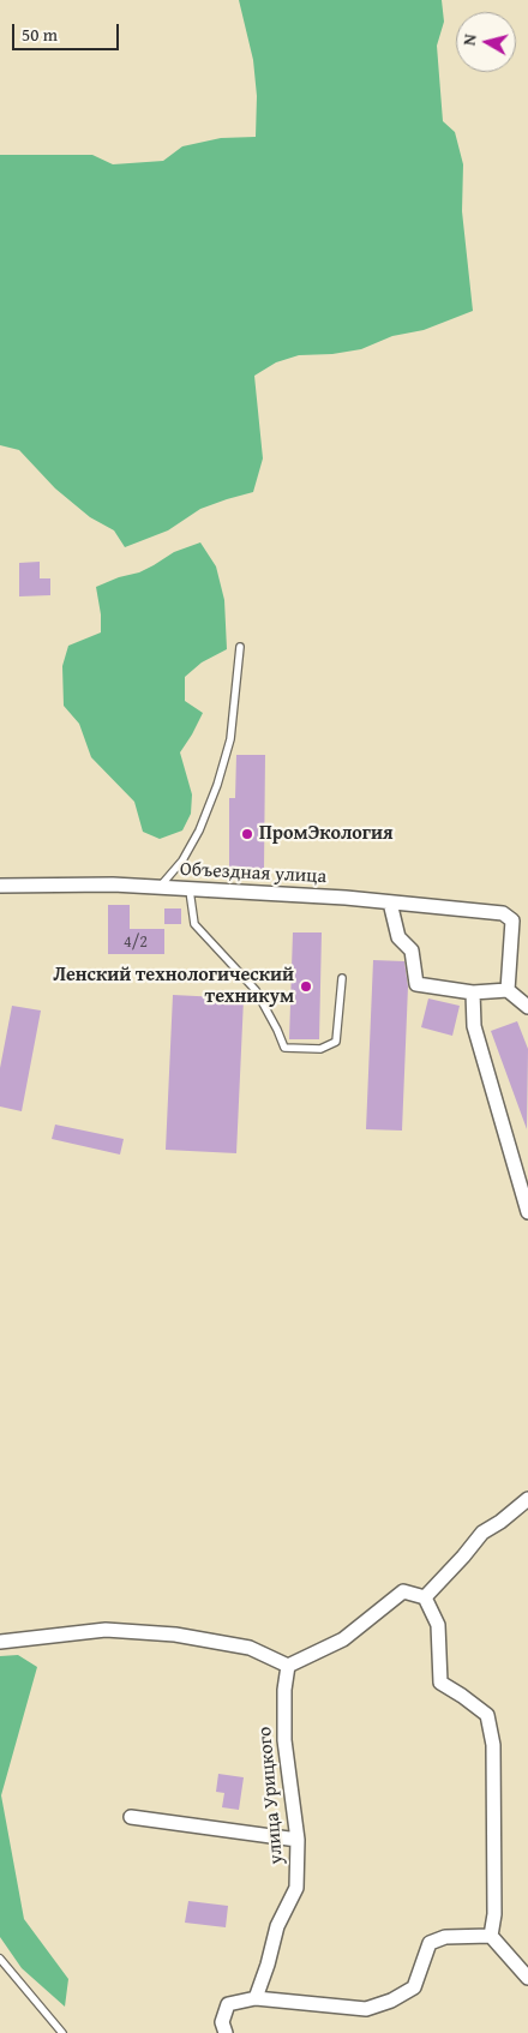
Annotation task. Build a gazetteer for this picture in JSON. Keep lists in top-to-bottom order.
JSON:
{
  "streets": {
    "street": ["Объездная улица", "улица Урицкого"]
  },
  "places": ["ПромЭкология", "Ленский технологический техникум"],
  "house_numbers": ["4/2"],
  "scale_bar": "50 m",
  "north": "left"
}
